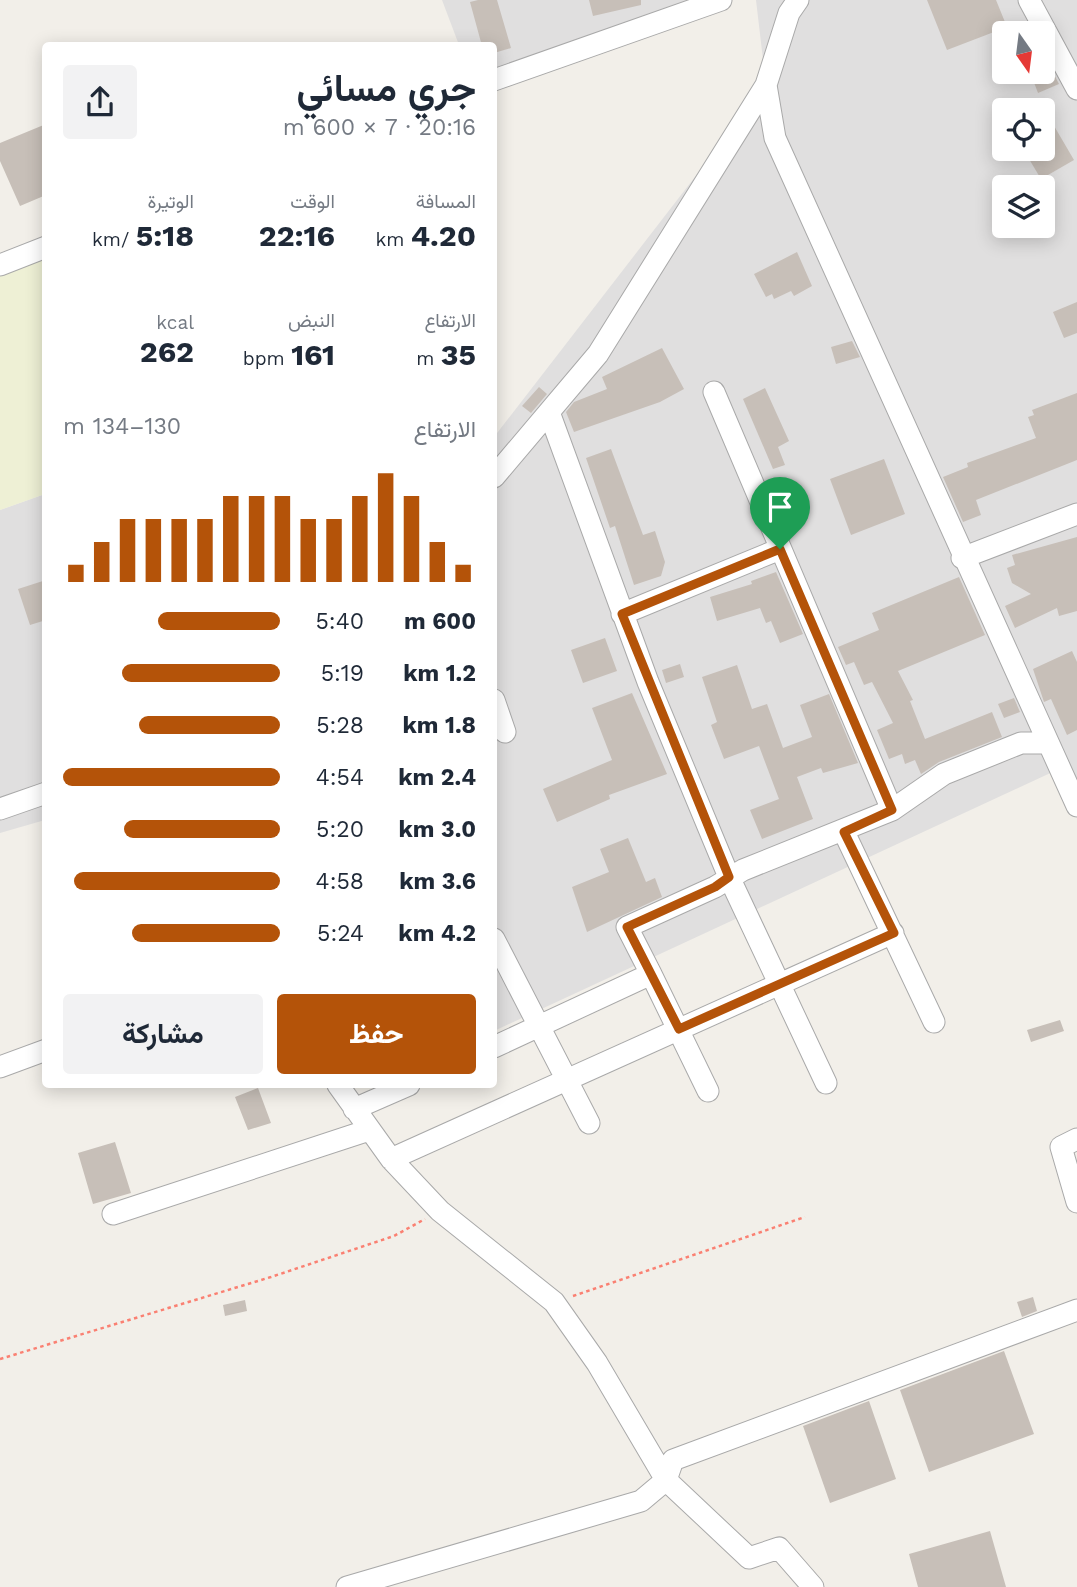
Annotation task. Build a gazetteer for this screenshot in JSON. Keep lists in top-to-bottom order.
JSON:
{
  "north": "bottom",
  "page": {
    "heading": ["جري مسائي", "20:16 · 7 × 600 m"],
    "stats": [
      ["المسافة", "4.20 km"],
      ["الوقت", "22:16"],
      ["الوتيرة", "5:18 /km"],
      ["الارتفاع", "35 m"],
      ["النبض", "161 bpm"],
      ["kcal", "262"]
    ],
    "chart": ["الارتفاع", "130–134 m"],
    "list": [
      {
        "name": "600 m",
        "note": "5:40"
      },
      {
        "name": "1.2 km",
        "note": "5:19"
      },
      {
        "name": "1.8 km",
        "note": "5:28"
      },
      {
        "name": "2.4 km",
        "note": "4:54"
      },
      {
        "name": "3.0 km",
        "note": "5:20"
      },
      {
        "name": "3.6 km",
        "note": "4:58"
      },
      {
        "name": "4.2 km",
        "note": "5:24"
      }
    ],
    "buttons": ["حفظ", "مشاركة"]
  }
}
